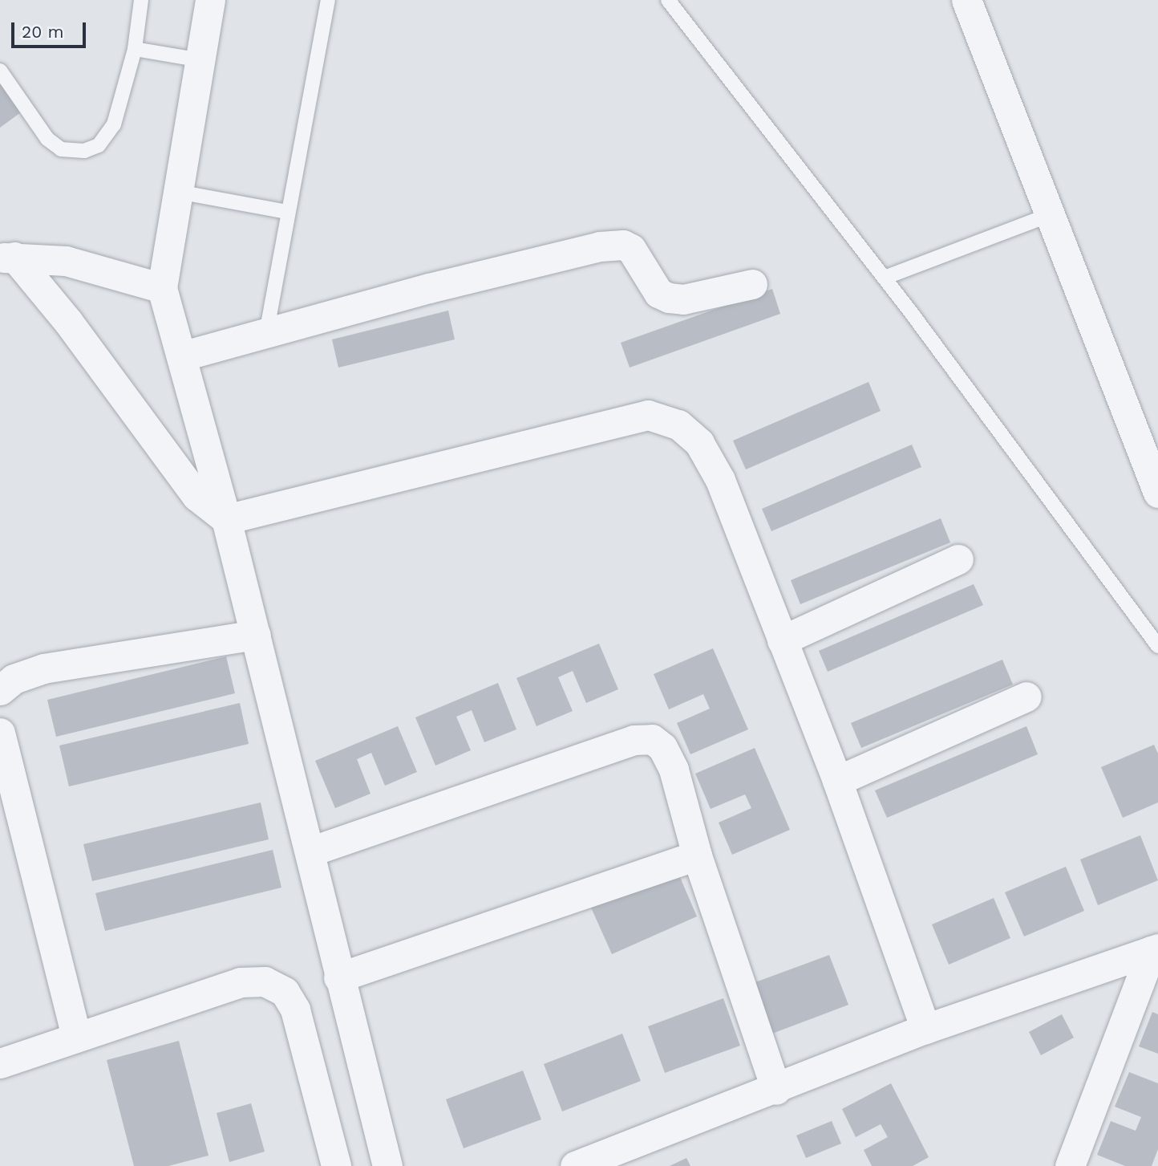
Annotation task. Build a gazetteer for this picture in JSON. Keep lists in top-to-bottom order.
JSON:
{
  "scale_bar": "20 m"
}
